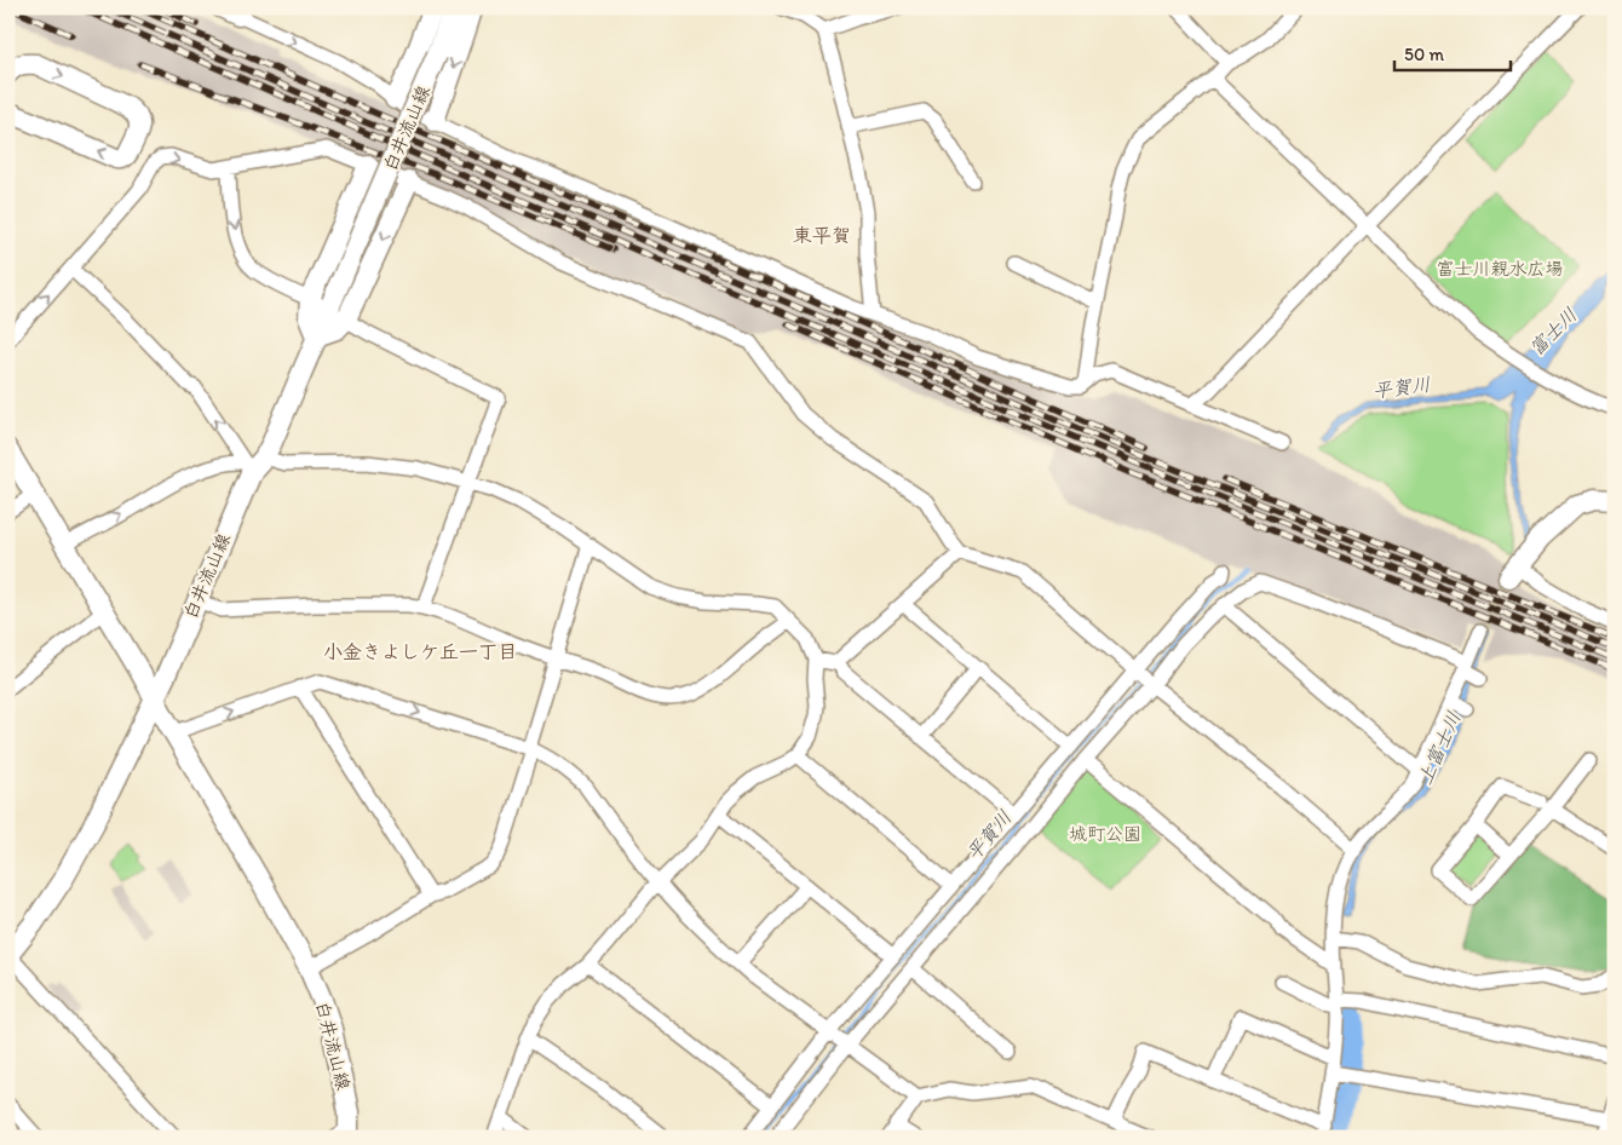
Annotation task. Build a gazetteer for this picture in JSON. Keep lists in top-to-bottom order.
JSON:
{
  "streets": {
    "main road": ["白井流山線"]
  },
  "districts": ["東平賀", "小金きよしケ丘一丁目"],
  "water": ["富士川", "平賀川", "上富士川"],
  "parks": ["富士川親水広場", "城町公園"],
  "scale_bar": "50 m"
}
